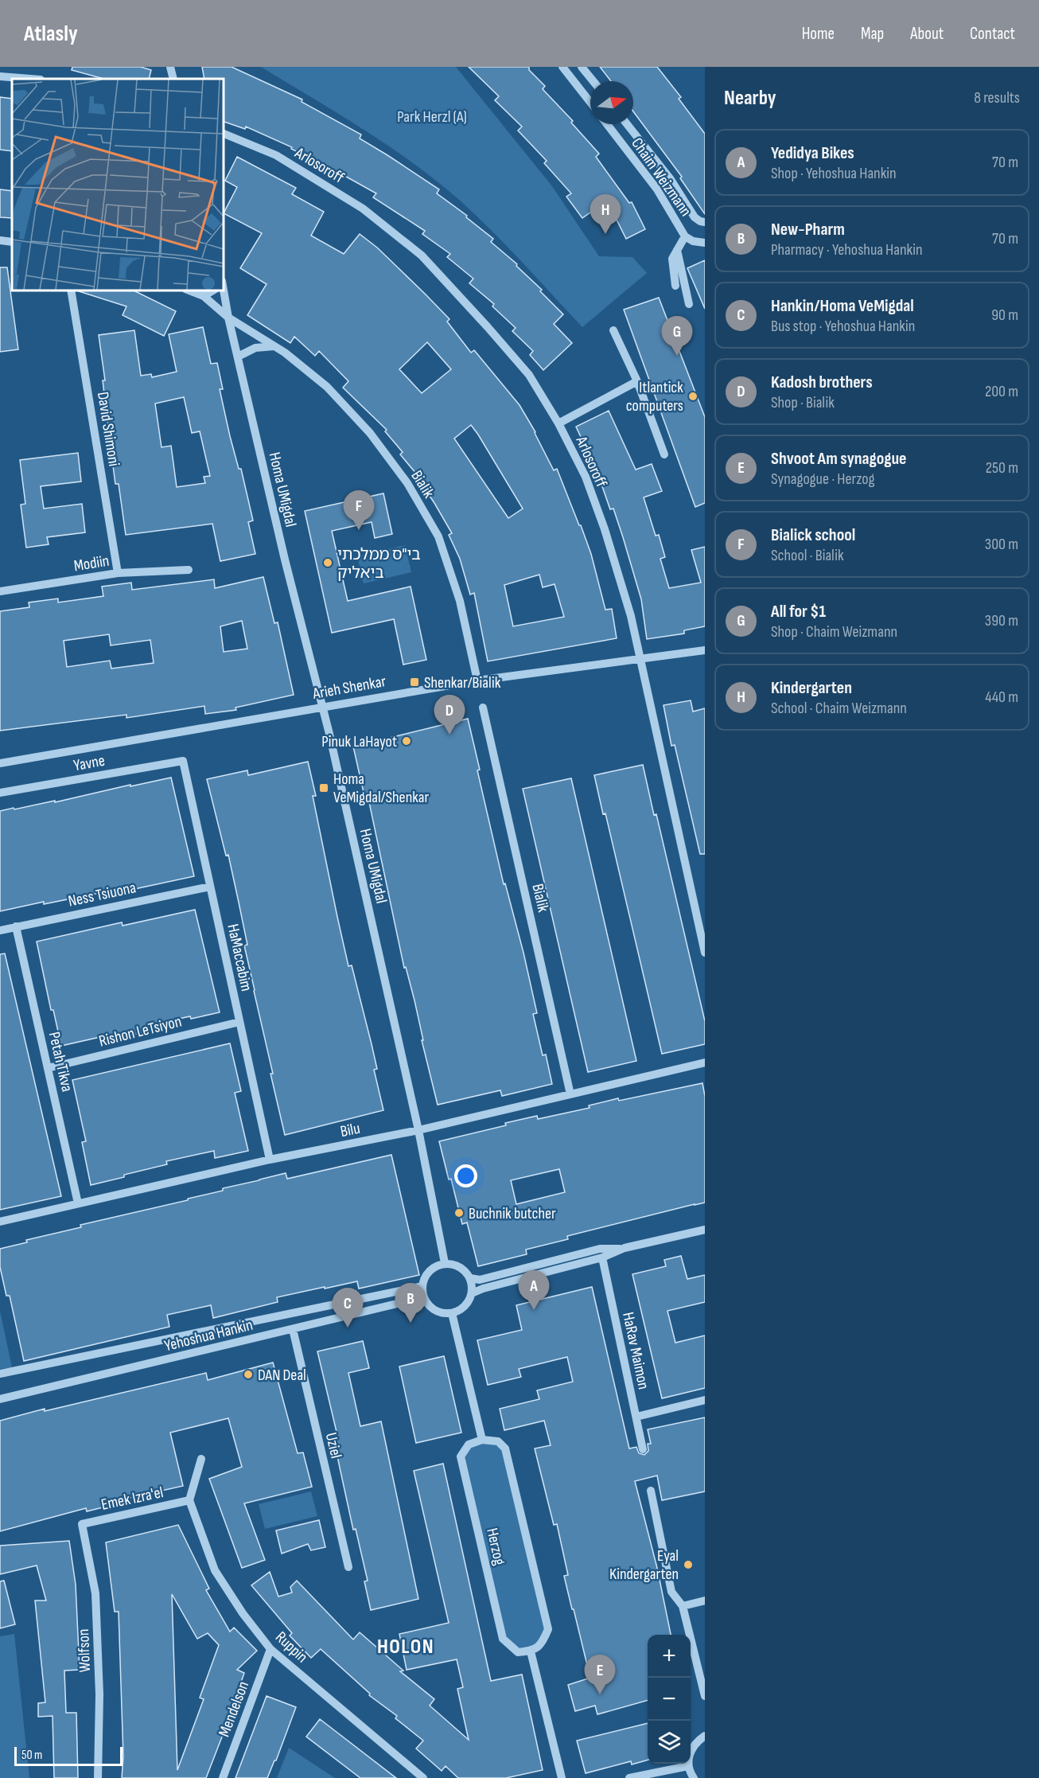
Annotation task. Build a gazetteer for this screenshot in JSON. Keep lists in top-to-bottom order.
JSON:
{
  "streets": {
    "street": [
      "Arlosoroff",
      "Chaim Weizmann",
      "David Shimoni",
      "Bialik",
      "Homa UMigdal",
      "Modiin",
      "Arieh Shenkar",
      "Yavne",
      "Ness Tsiuona",
      "HaMaccabim",
      "Rishon LeTsiyon",
      "Petah Tikva",
      "Bilu",
      "Yehoshua Hankin",
      "HaRav Maimon",
      "Uziel",
      "Emek Izra'el",
      "Herzog",
      "Ruppin",
      "Wolfson",
      "Mendelson"
    ]
  },
  "crossings": [
    ["Arlosoroff", "Arieh Shenkar"],
    ["David Shimoni", "Modiin"],
    ["Bialik", "Homa UMigdal"],
    ["Bialik", "Arieh Shenkar"],
    ["Bialik", "Bilu"],
    ["Homa UMigdal", "Arieh Shenkar"],
    ["Homa UMigdal", "Bilu"],
    ["Homa UMigdal", "Yehoshua Hankin"],
    ["Yavne", "HaMaccabim"],
    ["Ness Tsiuona", "HaMaccabim"],
    ["Ness Tsiuona", "Petah Tikva"],
    ["HaMaccabim", "Rishon LeTsiyon"],
    ["HaMaccabim", "Bilu"],
    ["Rishon LeTsiyon", "Petah Tikva"],
    ["Petah Tikva", "Bilu"],
    ["Yehoshua Hankin", "Uziel"],
    ["Emek Izra'el", "Ruppin"],
    ["Emek Izra'el", "Wolfson"],
    ["Ruppin", "Mendelson"]
  ],
  "districts": ["HOLON"],
  "parks": ["Park Herzl (A)"],
  "places": {
    "other": [
      "Itlantick computers",
      "בי\"ס ממלכתי ביאליק",
      "Pinuk LaHayot",
      "Buchnik butcher",
      "DAN Deal",
      "Eyal Kindergarten"
    ],
    "transit": ["Shenkar/Bialik", "Homa VeMigdal/Shenkar"]
  },
  "scale_bar": "50 m",
  "north": "right",
  "page": {
    "header": "Atlasly",
    "nav": [
      "Home",
      "Map",
      "About",
      "Contact"
    ],
    "heading": ["Nearby", "8 results"],
    "list": [
      {
        "mark": "A",
        "name": "Yedidya Bikes",
        "note": "Shop · Yehoshua Hankin",
        "value": "70 m"
      },
      {
        "mark": "B",
        "name": "New-Pharm",
        "note": "Pharmacy · Yehoshua Hankin",
        "value": "70 m"
      },
      {
        "mark": "C",
        "name": "Hankin/Homa VeMigdal",
        "note": "Bus stop · Yehoshua Hankin",
        "value": "90 m"
      },
      {
        "mark": "D",
        "name": "Kadosh brothers",
        "note": "Shop · Bialik",
        "value": "200 m"
      },
      {
        "mark": "E",
        "name": "Shvoot Am synagogue",
        "note": "Synagogue · Herzog",
        "value": "250 m"
      },
      {
        "mark": "F",
        "name": "Bialick school",
        "note": "School · Bialik",
        "value": "300 m"
      },
      {
        "mark": "G",
        "name": "All for $1",
        "note": "Shop · Chaim Weizmann",
        "value": "390 m"
      },
      {
        "mark": "H",
        "name": "Kindergarten",
        "note": "School · Chaim Weizmann",
        "value": "440 m"
      }
    ],
    "pins": [
      "H",
      "G",
      "F",
      "D",
      "A",
      "B",
      "C",
      "E"
    ],
    "map_buttons": ["+", "−"],
    "scale": "50 m"
  }
}
